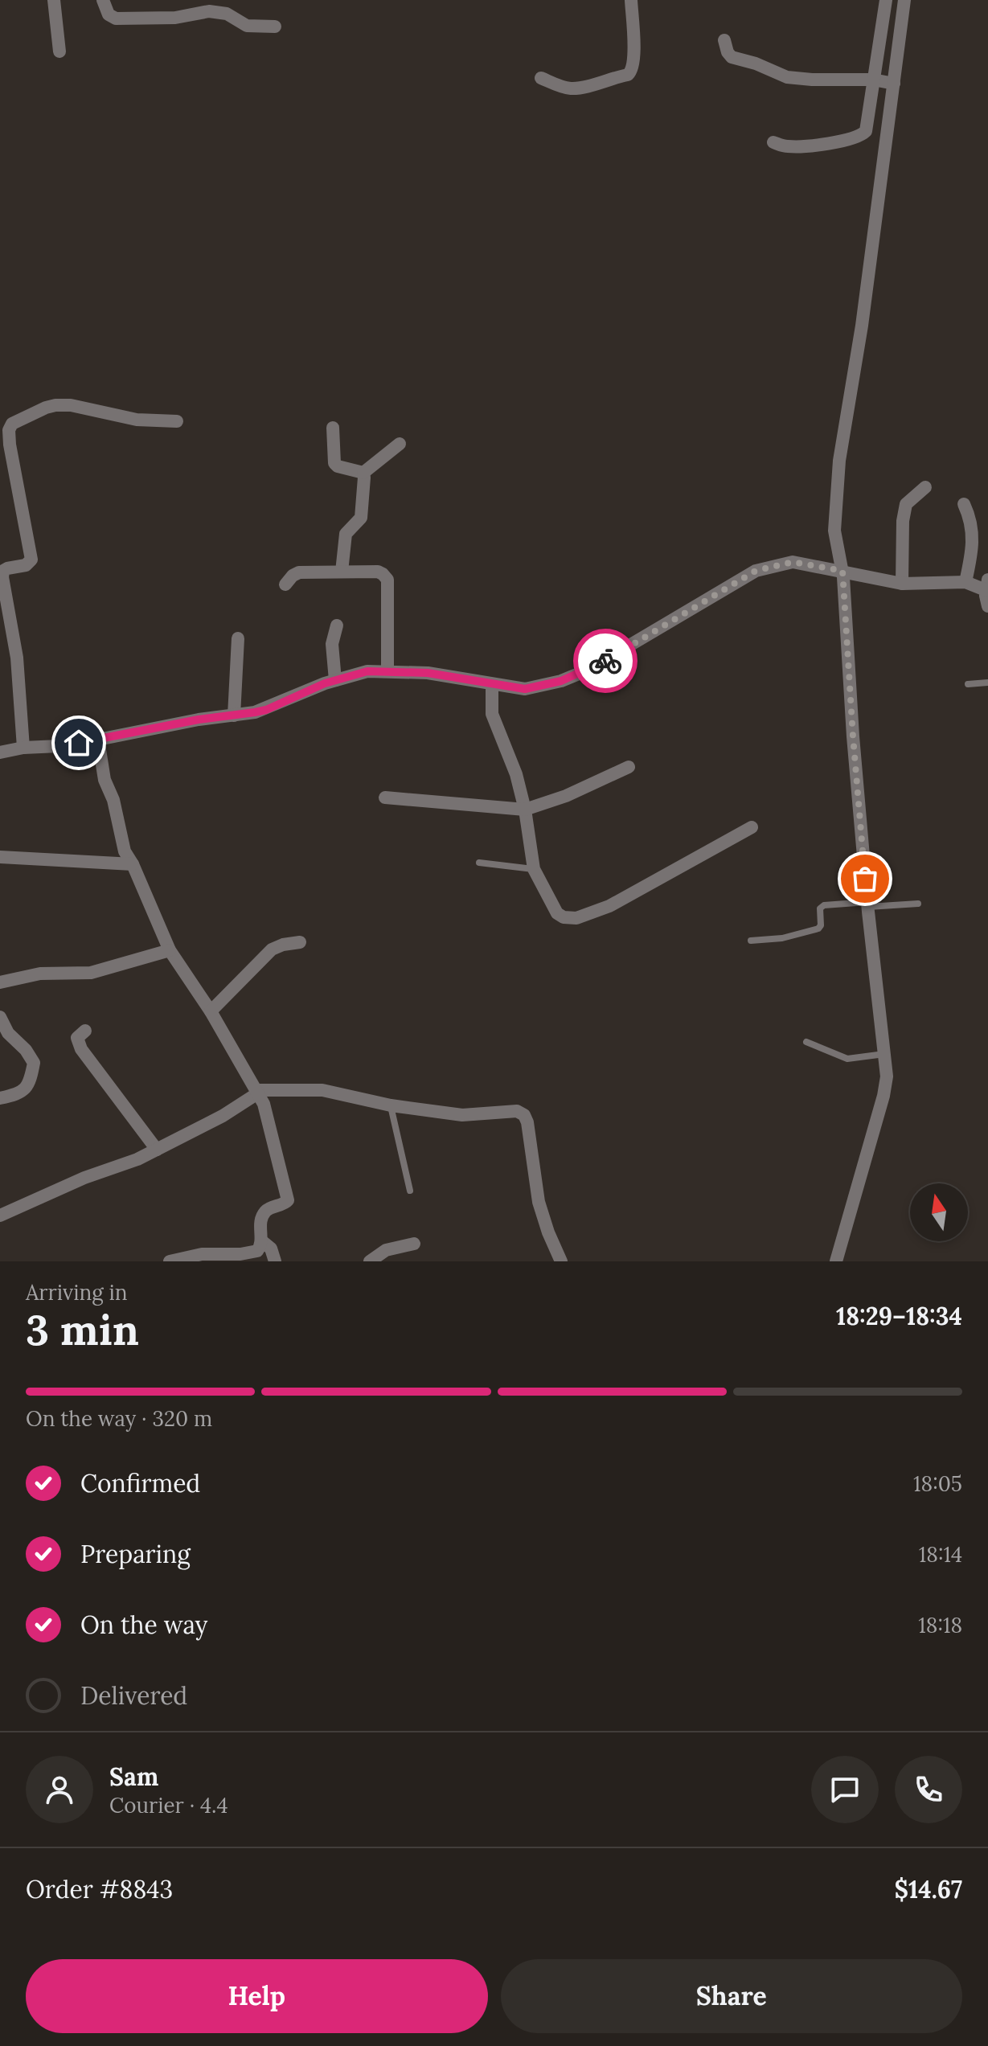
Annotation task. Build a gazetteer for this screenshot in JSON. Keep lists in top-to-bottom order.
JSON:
{
  "north": "top",
  "page": {
    "heading": ["3 min", "Arriving in", "18:29–18:34"],
    "panel": [
      "Sam",
      "Courier · 4.4",
      "Order #8843",
      "$14.67"
    ],
    "bar": "On the way · 320 m",
    "list": [
      ["Confirmed", "18:05"],
      ["Preparing", "18:14"],
      ["On the way", "18:18"],
      "Delivered"
    ],
    "buttons": ["Help", "Share"]
  }
}
